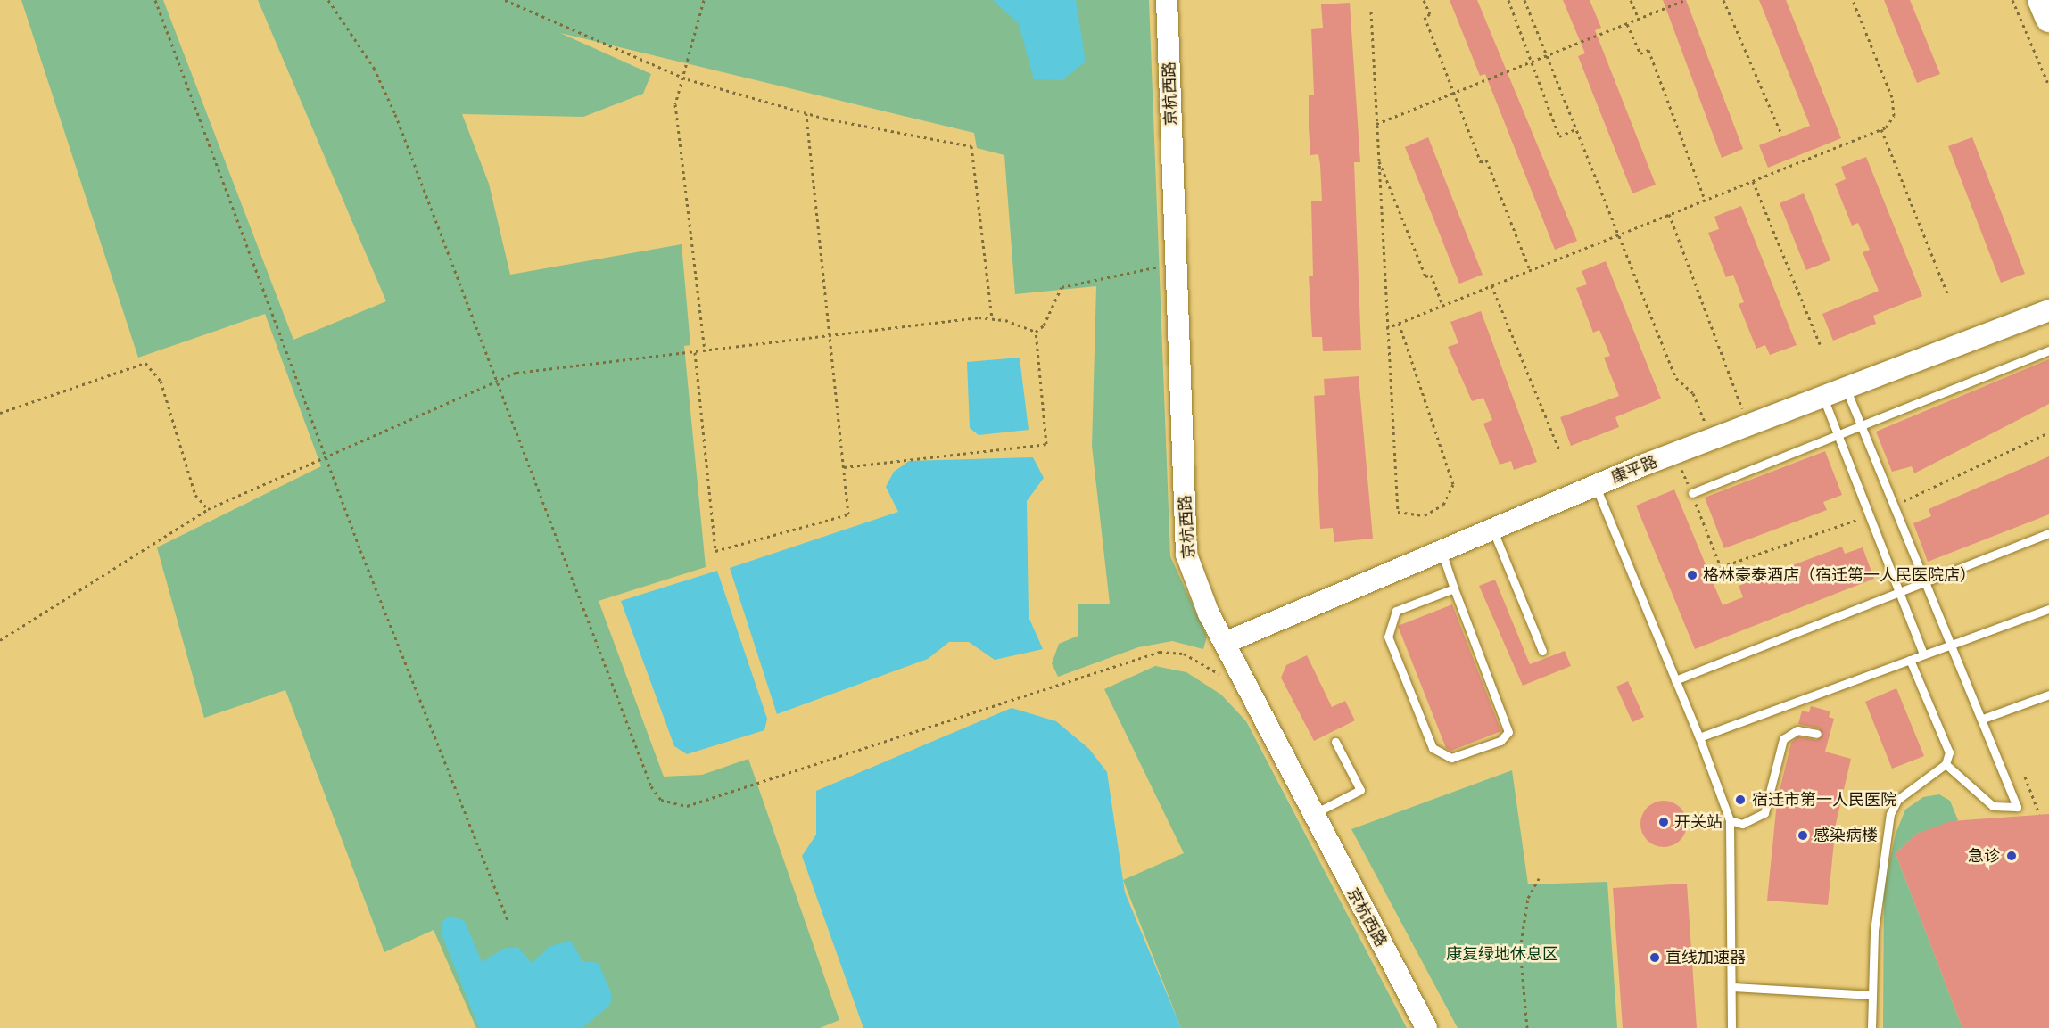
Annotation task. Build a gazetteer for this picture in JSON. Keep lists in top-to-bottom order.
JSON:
{
  "streets": {
    "street": ["京杭西路", "康平路"]
  },
  "crossings": [
    ["京杭西路", "康平路"]
  ],
  "parks": ["康复绿地休息区"],
  "places": [
    "格林豪泰酒店（宿迁第一人民医院店）",
    "宿迁市第一人民医院",
    "开关站",
    "感染病楼",
    "急诊",
    "直线加速器"
  ]
}
